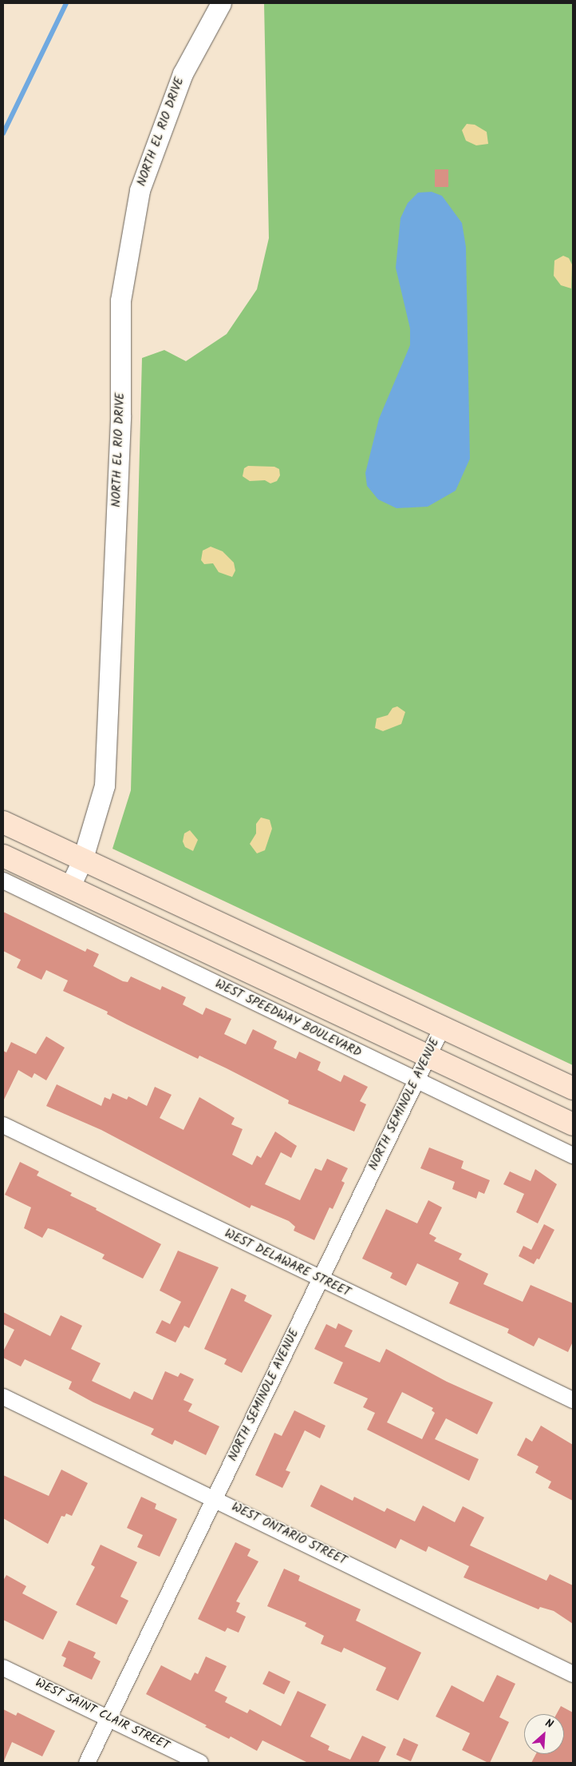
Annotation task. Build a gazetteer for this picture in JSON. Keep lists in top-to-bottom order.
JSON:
{
  "streets": {
    "main road": ["WEST SPEEDWAY BOULEVARD"],
    "street": [
      "NORTH EL RIO DRIVE",
      "NORTH SEMINOLE AVENUE",
      "WEST DELAWARE STREET",
      "WEST ONTARIO STREET",
      "WEST SAINT CLAIR STREET"
    ]
  },
  "crossings": [
    ["NORTH EL RIO DRIVE", "WEST SPEEDWAY BOULEVARD"],
    ["WEST SPEEDWAY BOULEVARD", "NORTH SEMINOLE AVENUE"],
    ["NORTH SEMINOLE AVENUE", "WEST DELAWARE STREET"],
    ["NORTH SEMINOLE AVENUE", "WEST ONTARIO STREET"],
    ["NORTH SEMINOLE AVENUE", "WEST SAINT CLAIR STREET"]
  ],
  "north": "top right"
}
